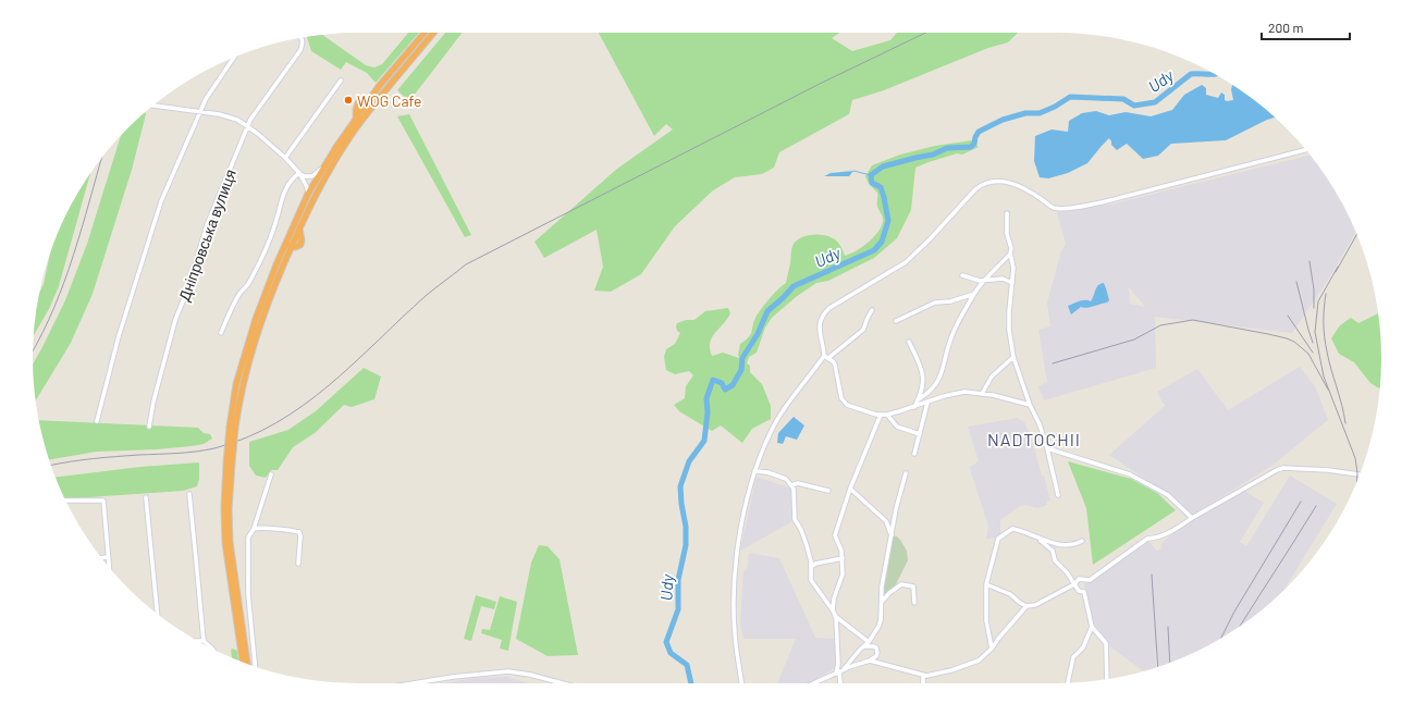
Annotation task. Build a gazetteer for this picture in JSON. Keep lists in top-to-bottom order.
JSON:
{
  "streets": {
    "street": ["Дніпровська вулиця"]
  },
  "districts": ["NADTOCHII"],
  "water": ["Udy"],
  "places": ["WOG Cafe"],
  "scale_bar": "200 m"
}
